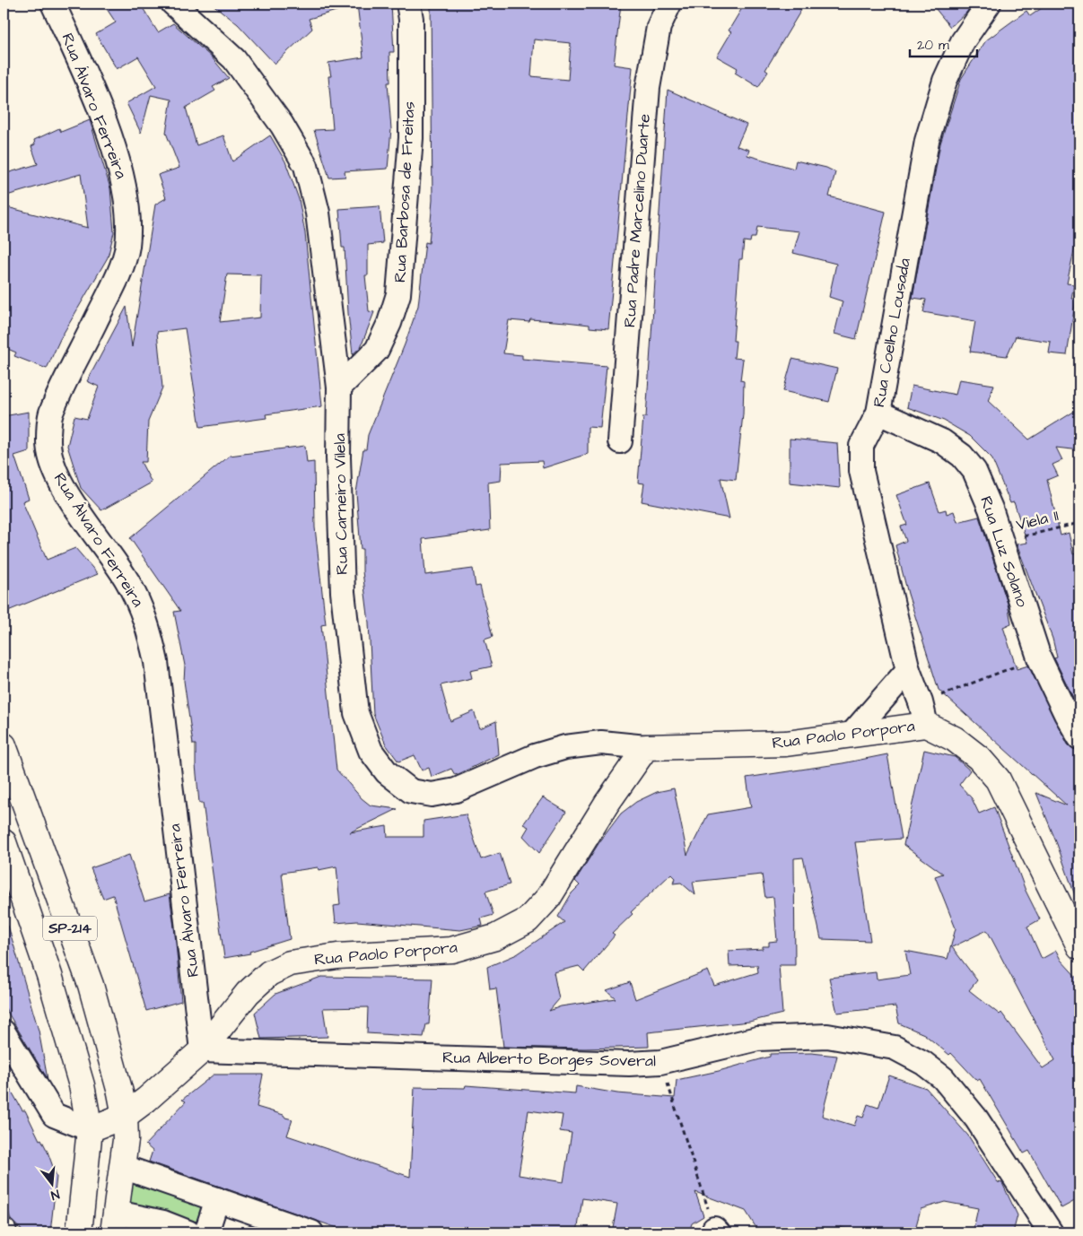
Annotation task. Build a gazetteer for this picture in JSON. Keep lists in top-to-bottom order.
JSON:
{
  "streets": {
    "street": [
      "Rua Álvaro Ferreira",
      "Rua Barbosa de Freitas",
      "Rua Padre Marcelino Duarte",
      "Rua Coelho Lousada",
      "Rua Carneiro Vilela",
      "Rua Luz Solano",
      "Rua Paolo Porpora",
      "SP-214",
      "Rua Alberto Borges Soveral"
    ],
    "path": ["Viela 11"]
  },
  "crossings": [
    ["Rua Álvaro Ferreira", "Rua Paolo Porpora"],
    ["Rua Álvaro Ferreira", "Rua Alberto Borges Soveral"],
    ["Rua Barbosa de Freitas", "Rua Carneiro Vilela"],
    ["Rua Coelho Lousada", "Rua Luz Solano"],
    ["Rua Coelho Lousada", "Rua Paolo Porpora"],
    ["Rua Carneiro Vilela", "Rua Paolo Porpora"],
    ["Viela 11", "Rua Luz Solano"],
    ["Rua Paolo Porpora", "Rua Alberto Borges Soveral"]
  ],
  "scale_bar": "20 m",
  "north": "bottom"
}
